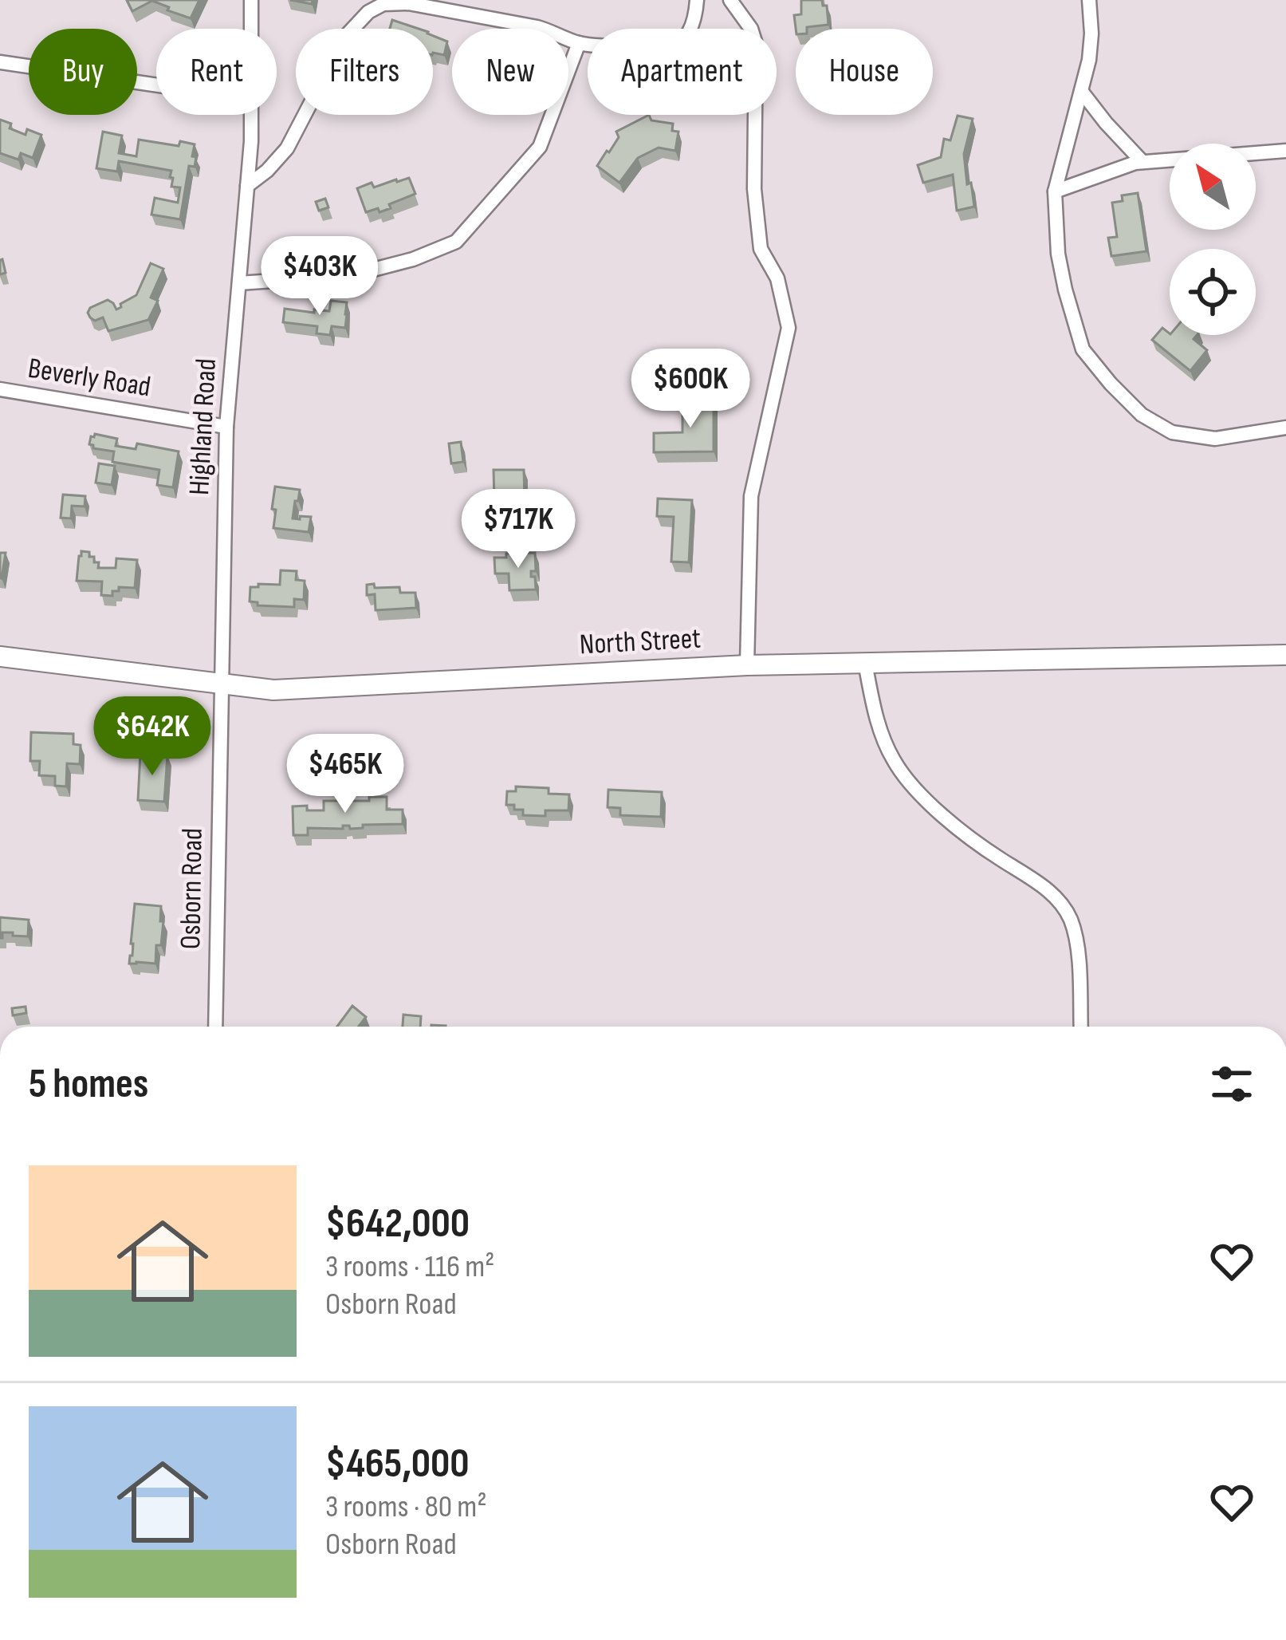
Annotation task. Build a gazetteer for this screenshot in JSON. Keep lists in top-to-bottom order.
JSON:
{
  "streets": {
    "main road": ["North Street"],
    "street": ["Beverly Road", "Highland Road", "Osborn Road"]
  },
  "crossings": [
    ["Beverly Road", "Highland Road"],
    ["Highland Road", "North Street"],
    ["Highland Road", "Osborn Road"],
    ["North Street", "Osborn Road"]
  ],
  "north": "top left",
  "page": {
    "chip": [
      "Buy",
      "Rent",
      "Filters",
      "New",
      "Apartment",
      "House"
    ],
    "price": [
      "$403K",
      "$600K",
      "$717K",
      "$642K",
      "$465K"
    ],
    "heading": "5 homes",
    "list": [
      {
        "name": "$642,000",
        "note": "3 rooms · 116 m² · Osborn Road"
      },
      {
        "name": "$465,000",
        "note": "3 rooms · 80 m² · Osborn Road"
      }
    ]
  }
}
